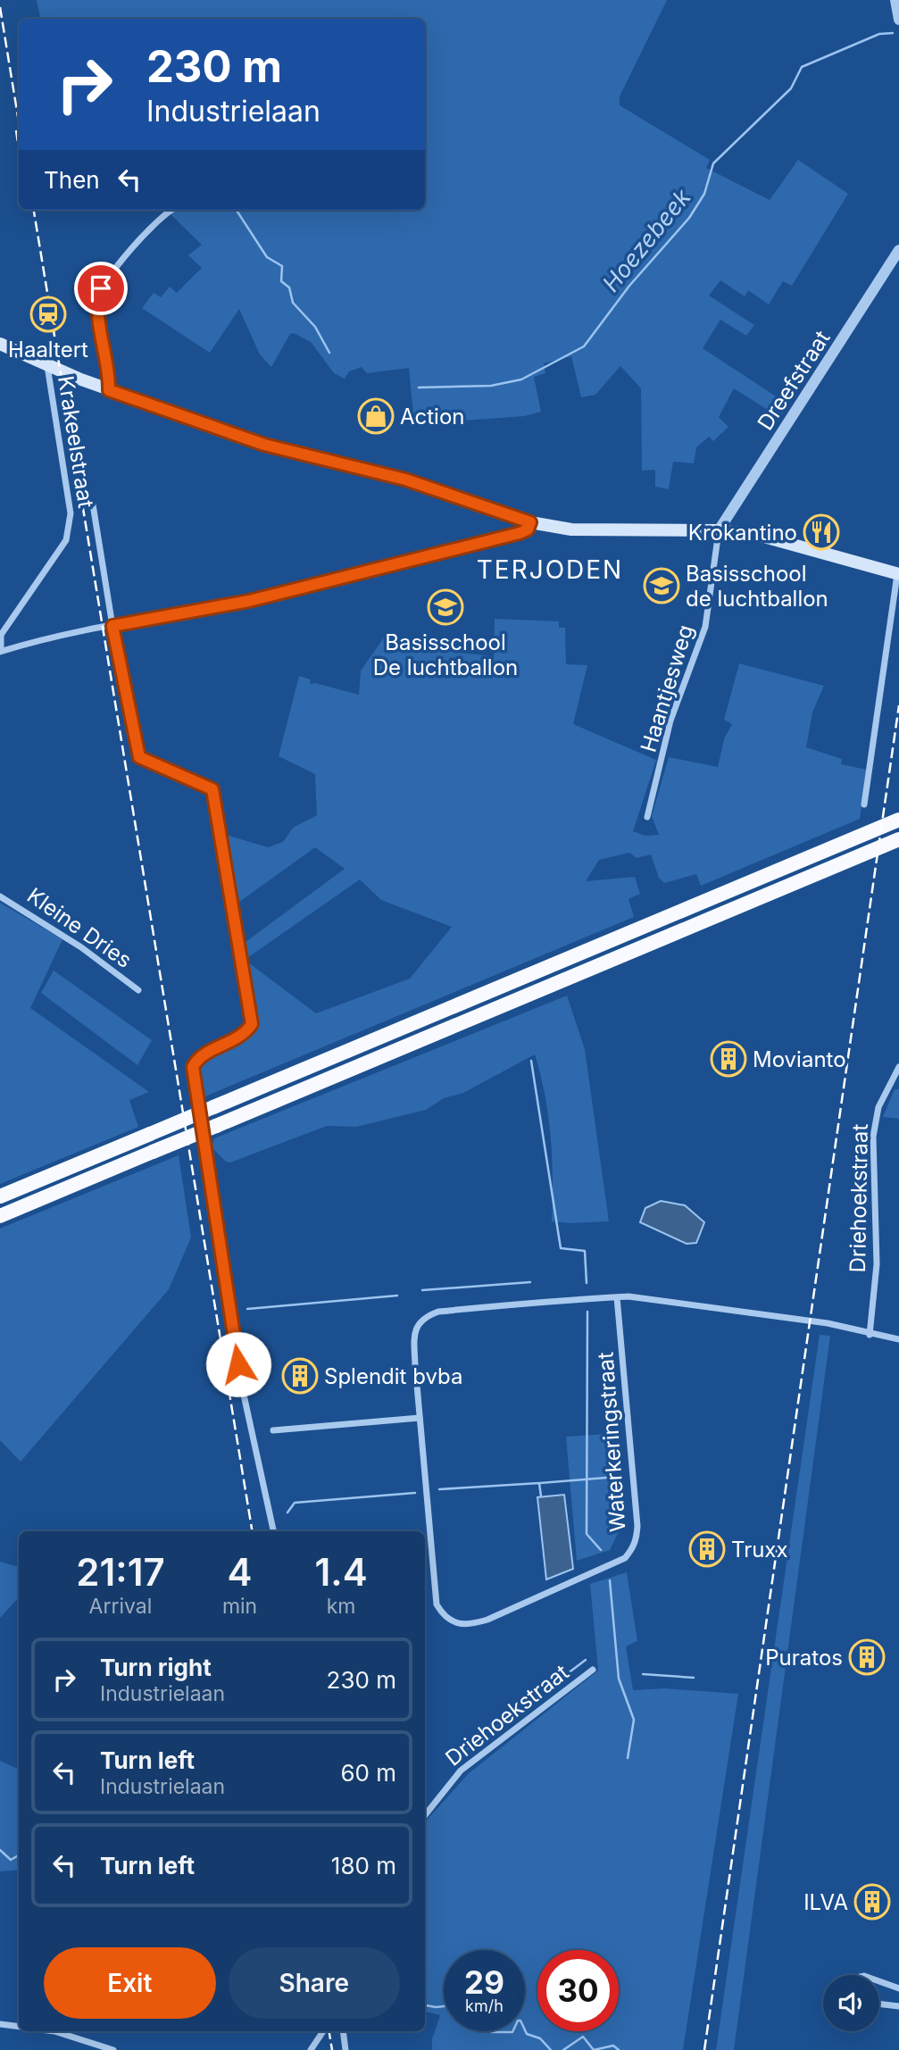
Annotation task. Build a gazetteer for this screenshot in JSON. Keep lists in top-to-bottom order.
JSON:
{
  "streets": {
    "street": [
      "Dreefstraat",
      "Krakeelstraat",
      "Haantjesweg",
      "Kleine Dries",
      "Driehoekstraat",
      "Waterkeringstraat"
    ]
  },
  "crossings": [
    ["Dreefstraat", "Haantjesweg"],
    ["Driehoekstraat", "Waterkeringstraat"]
  ],
  "districts": ["TERJODEN"],
  "water": ["Hoezebeek"],
  "places": {
    "station": ["Haaltert"],
    "shop": ["Action"],
    "restaurant": ["Krokantino"],
    "school or university": ["Basisschool de luchtballon", "Basisschool De luchtballon"],
    "building": [
      "Movianto",
      "Splendit bvba",
      "Truxx",
      "Puratos",
      "ILVA"
    ]
  },
  "page": {
    "turn": ["230 m", "Industrielaan"],
    "then": "Then",
    "eta": [
      "21:17",
      "Arrival",
      "4",
      "min",
      "1.4",
      "km"
    ],
    "list": [
      {
        "name": "Turn right",
        "note": "Industrielaan",
        "value": "230 m"
      },
      {
        "name": "Turn left",
        "note": "Industrielaan",
        "value": "60 m"
      },
      {
        "name": "Turn left",
        "value": "180 m"
      }
    ],
    "buttons": ["Exit", "Share"],
    "speed": "29 km/h",
    "limit": "30"
  }
}
